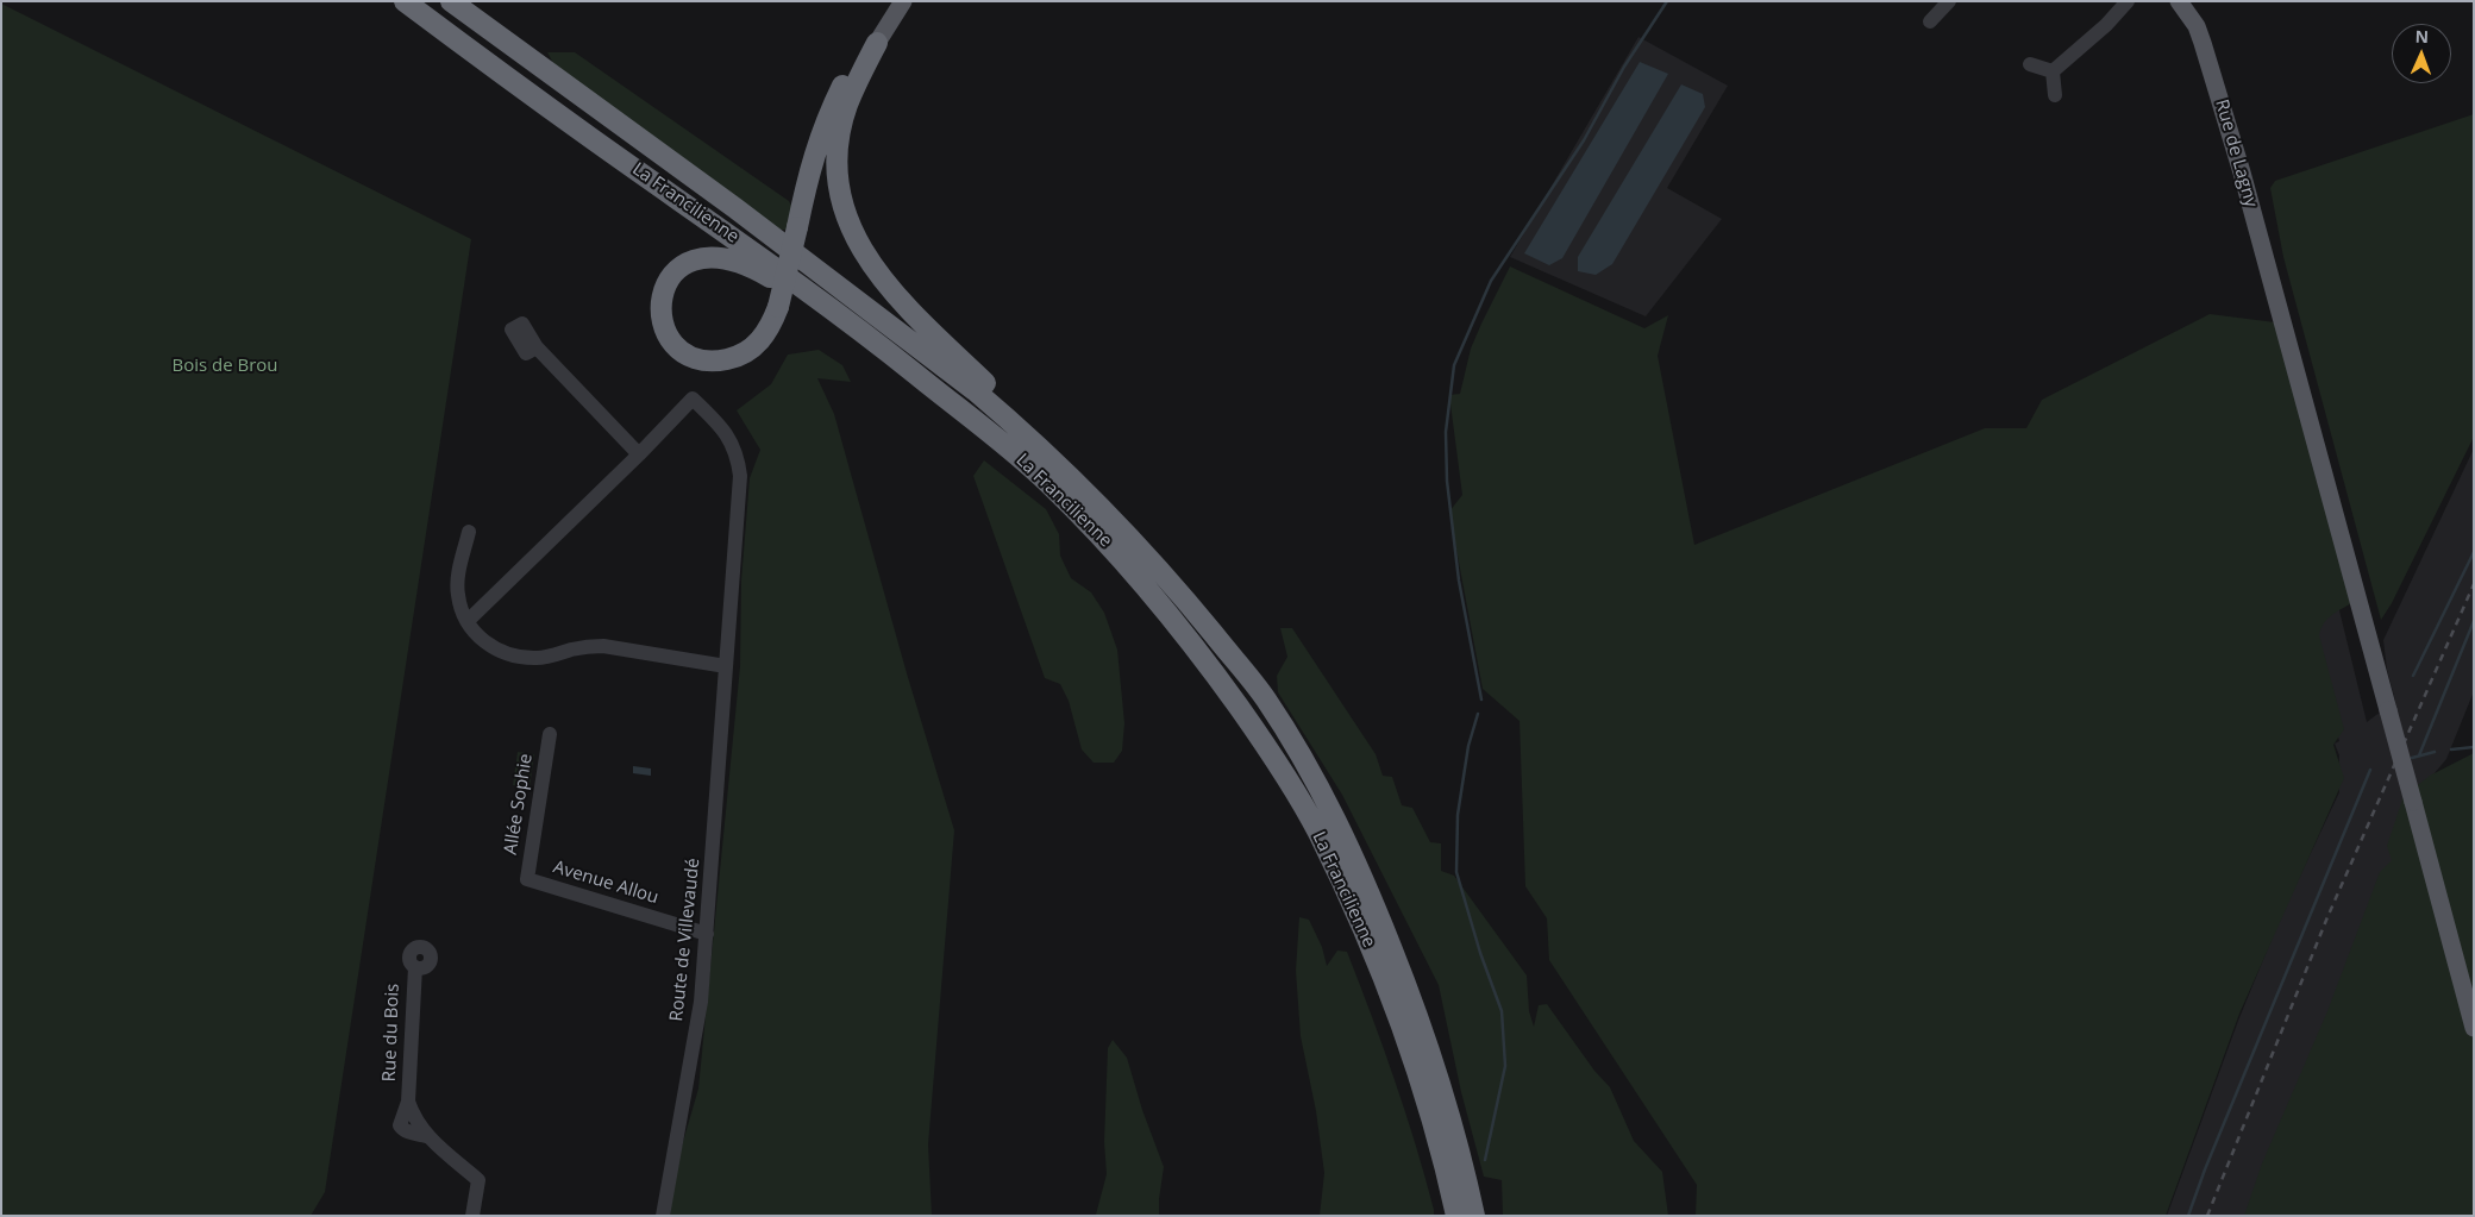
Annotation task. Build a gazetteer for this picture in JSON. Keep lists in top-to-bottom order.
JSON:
{
  "streets": {
    "highway": ["La Francilienne"],
    "main road": ["Rue de Lagny"],
    "street": [
      "Allée Sophie",
      "Avenue Allou",
      "Route de Villevaudé",
      "Rue du Bois"
    ]
  },
  "crossings": [
    ["Allée Sophie", "Avenue Allou"],
    ["Avenue Allou", "Route de Villevaudé"]
  ],
  "parks": ["Bois de Brou"],
  "north": "top"
}
